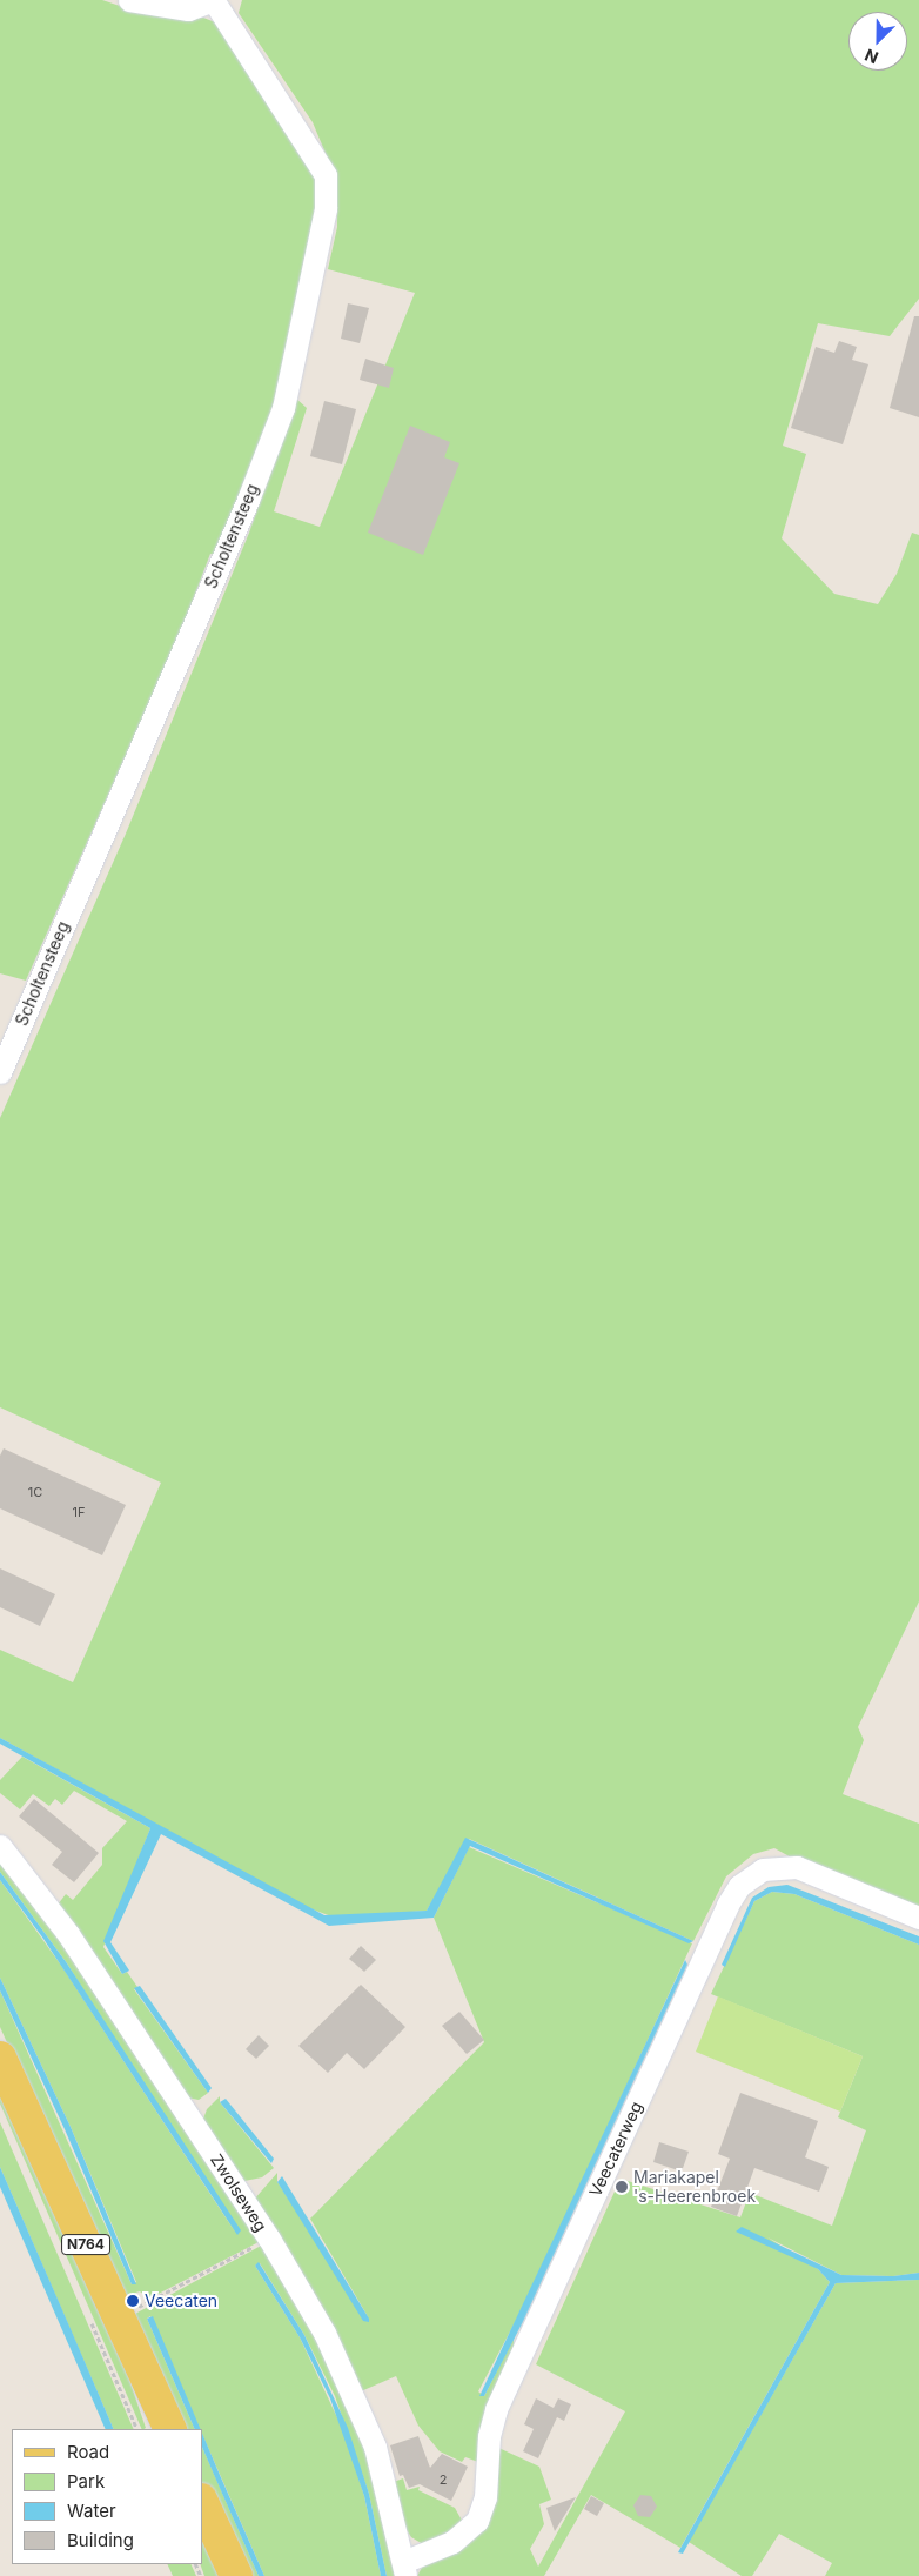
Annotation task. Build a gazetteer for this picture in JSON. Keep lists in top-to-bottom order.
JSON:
{
  "streets": {
    "main road": ["N764"],
    "street": ["Scholtensteeg", "Veecaterweg", "Zwolseweg"]
  },
  "crossings": [
    ["Veecaterweg", "Zwolseweg"]
  ],
  "places": ["Mariakapel 's-Heerenbroek", "Veecaten"],
  "house_numbers": ["1C", "1F", "2"],
  "legend": [
    "Road",
    "Park",
    "Water",
    "Building"
  ],
  "north": "bottom left"
}
